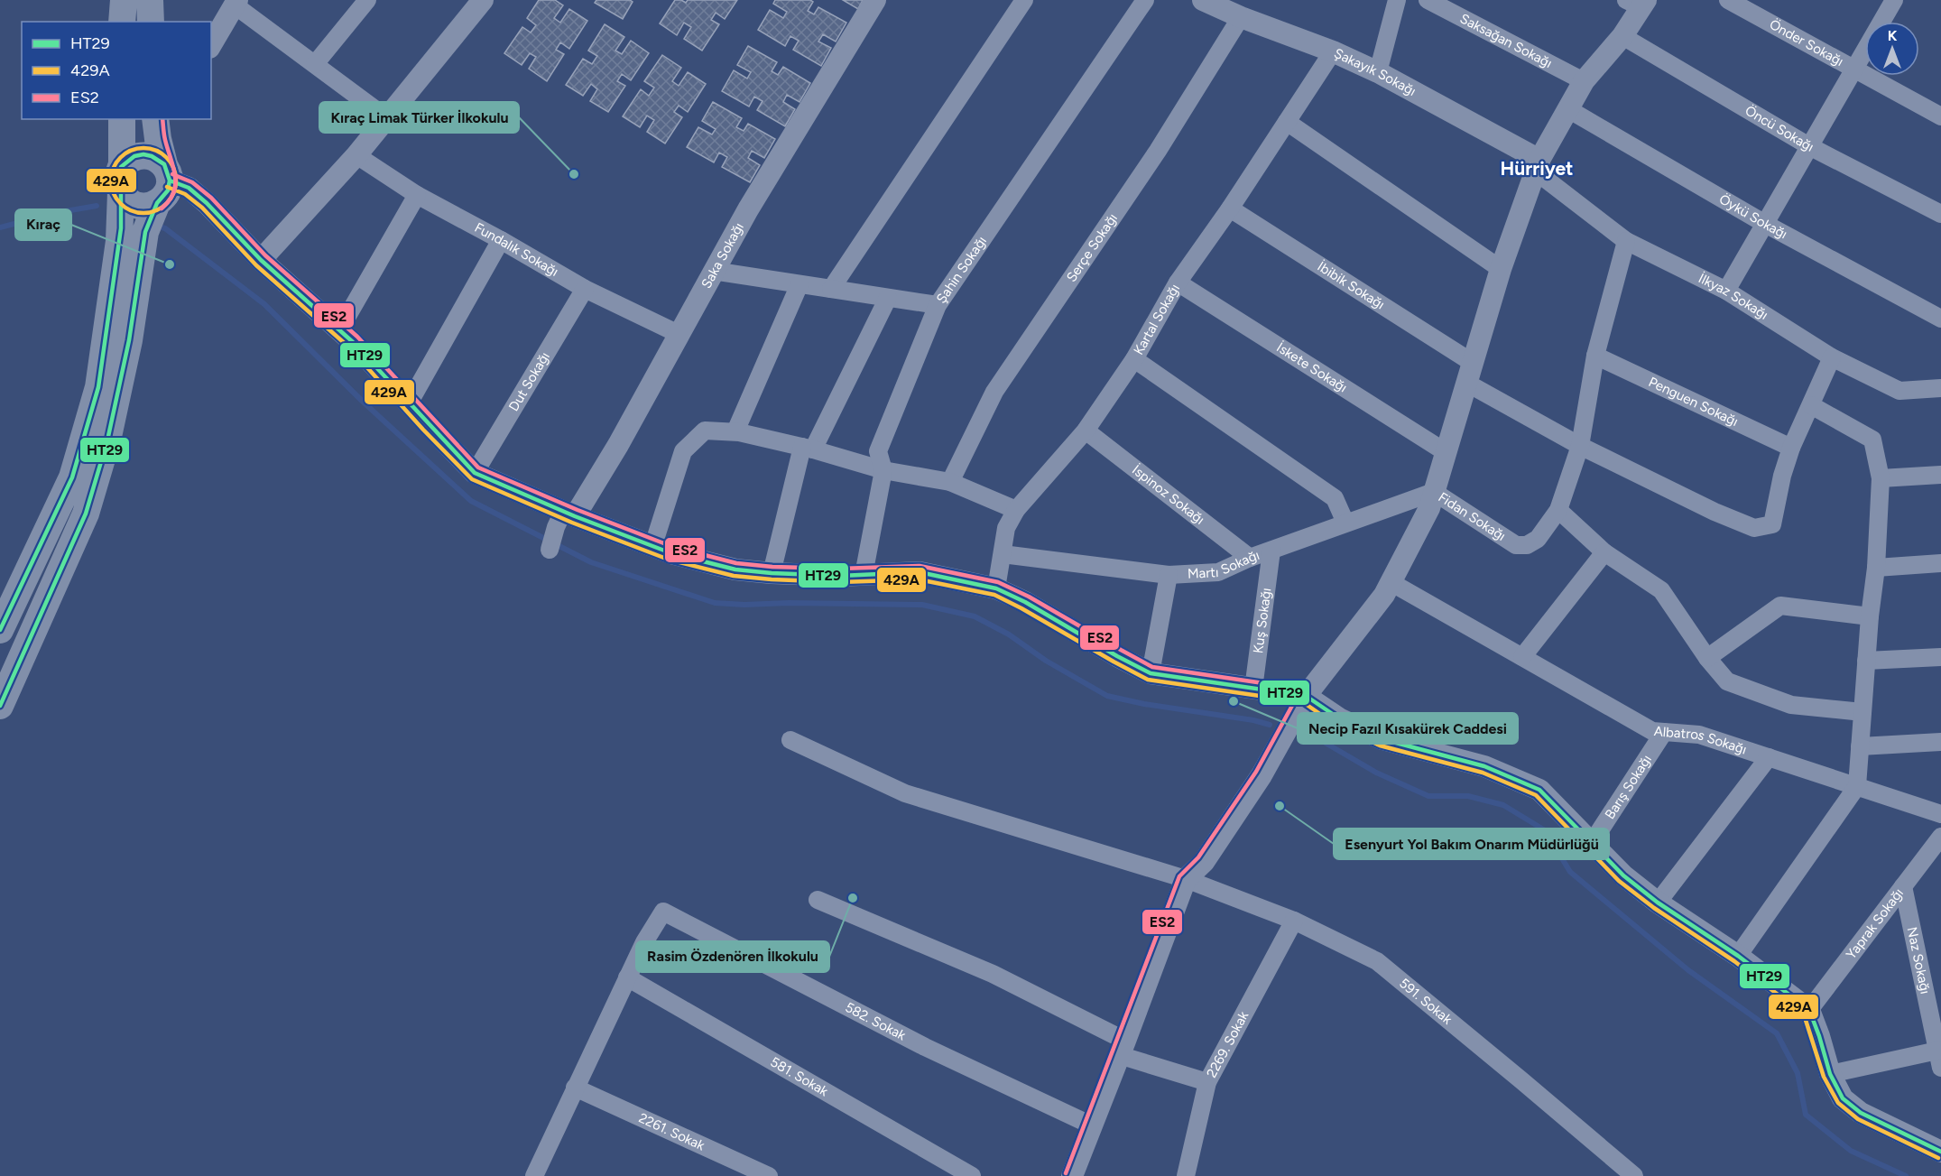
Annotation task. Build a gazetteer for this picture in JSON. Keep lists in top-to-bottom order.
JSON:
{
  "streets": {
    "street": [
      "Saksağan Sokağı",
      "Önder Sokağı",
      "Şakayık Sokağı",
      "Öncü Sokağı",
      "Öykü Sokağı",
      "Serçe Sokağı",
      "Fundalık Sokağı",
      "Saka Sokağı",
      "Şahin Sokağı",
      "İbibik Sokağı",
      "İlkyaz Sokağı",
      "Kartal Sokağı",
      "İskete Sokağı",
      "Dut Sokağı",
      "Penguen Sokağı",
      "İspinoz Sokağı",
      "Fidan Sokağı",
      "Martı Sokağı",
      "Kuş Sokağı",
      "Albatros Sokağı",
      "Barış Sokağı",
      "Yaprak Sokağı",
      "Naz Sokağı",
      "591. Sokak",
      "582. Sokak",
      "2269. Sokak",
      "581. Sokak",
      "2261. Sokak"
    ]
  },
  "crossings": [
    ["Şakayık Sokağı", "Serçe Sokağı"],
    ["Şakayık Sokağı", "İlkyaz Sokağı"],
    ["Şakayık Sokağı", "Kartal Sokağı"],
    ["Fundalık Sokağı", "Saka Sokağı"],
    ["Fundalık Sokağı", "Dut Sokağı"],
    ["İbibik Sokağı", "Kartal Sokağı"],
    ["İbibik Sokağı", "Penguen Sokağı"],
    ["İbibik Sokağı", "Fidan Sokağı"],
    ["İlkyaz Sokağı", "Fidan Sokağı"],
    ["Kartal Sokağı", "İskete Sokağı"],
    ["Kartal Sokağı", "İspinoz Sokağı"],
    ["Kartal Sokağı", "Martı Sokağı"],
    ["Penguen Sokağı", "Fidan Sokağı"],
    ["İspinoz Sokağı", "Martı Sokağı"],
    ["Fidan Sokağı", "Martı Sokağı"],
    ["Martı Sokağı", "Kuş Sokağı"],
    ["Albatros Sokağı", "Barış Sokağı"],
    ["Yaprak Sokağı", "Naz Sokağı"],
    ["591. Sokak", "2269. Sokak"],
    ["582. Sokak", "581. Sokak"]
  ],
  "districts": ["Hürriyet"],
  "places": [
    "Kıraç Limak Türker İlkokulu",
    "Kıraç",
    "Necip Fazıl Kısakürek Caddesi",
    "Esenyurt Yol Bakım Onarım Müdürlüğü",
    "Rasim Özdenören İlkokulu"
  ],
  "lines": ["transit line ES2", "transit line 429A", "transit line HT29"],
  "legend": ["HT29", "429A", "ES2"],
  "north": "top"
}
